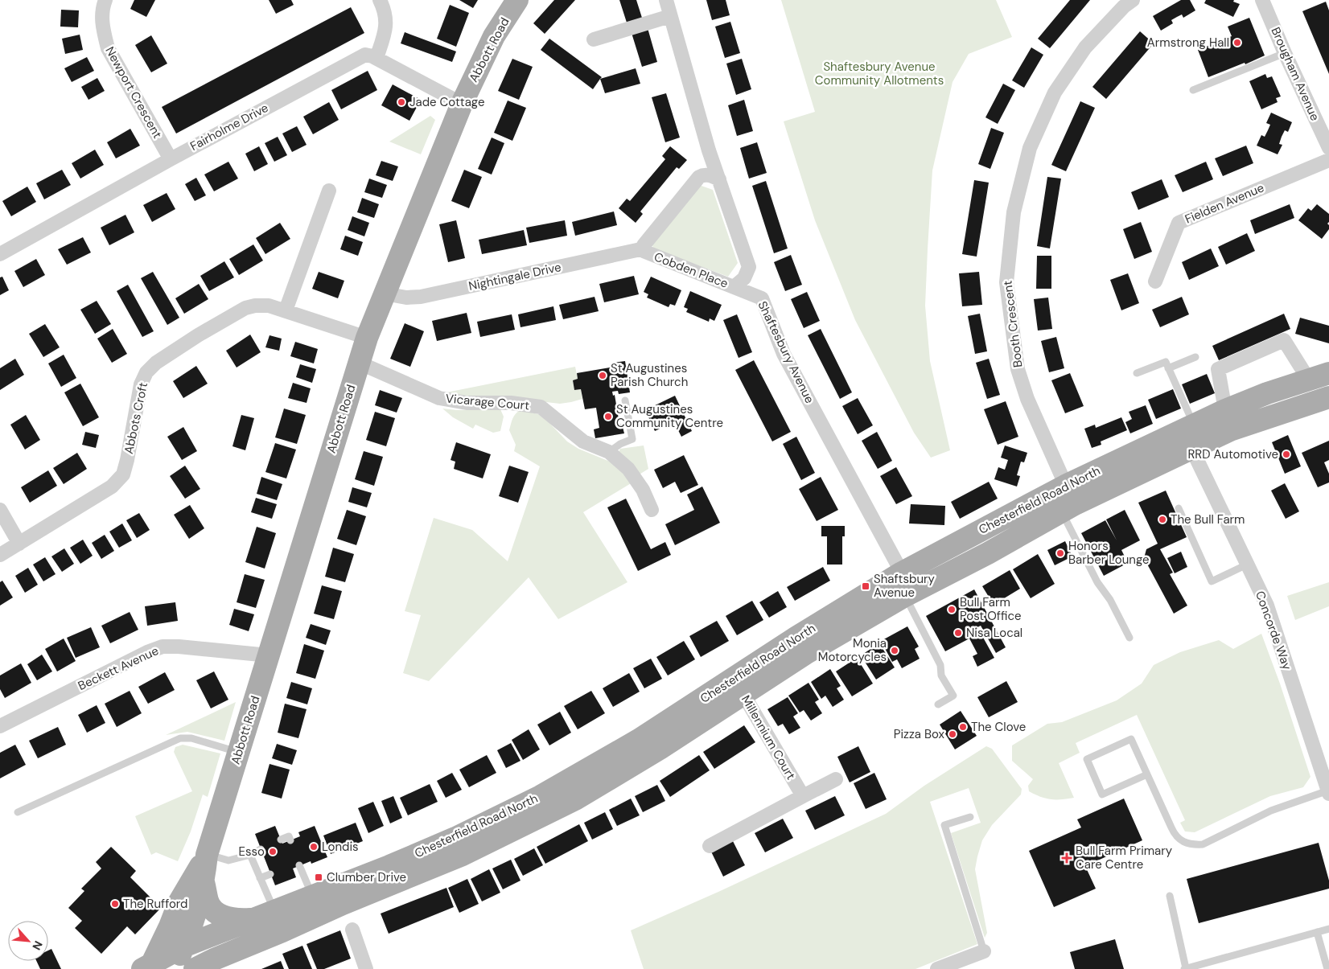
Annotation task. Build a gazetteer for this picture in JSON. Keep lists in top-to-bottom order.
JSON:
{
  "streets": {
    "main road": ["Abbott Road", "Chesterfield Road North"],
    "street": [
      "Brougham Avenue",
      "Newport Crescent",
      "Fairholme Drive",
      "Fielden Avenue",
      "Cobden Place",
      "Nightingale Drive",
      "Booth Crescent",
      "Shaftesbury Avenue",
      "Vicarage Court",
      "Abbots Croft",
      "Concorde Way",
      "Beckett Avenue",
      "Millennium Court"
    ]
  },
  "crossings": [
    ["Abbott Road", "Nightingale Drive"],
    ["Abbott Road", "Vicarage Court"],
    ["Abbott Road", "Abbots Croft"],
    ["Abbott Road", "Chesterfield Road North"],
    ["Abbott Road", "Beckett Avenue"],
    ["Newport Crescent", "Fairholme Drive"],
    ["Cobden Place", "Nightingale Drive"],
    ["Cobden Place", "Shaftesbury Avenue"],
    ["Booth Crescent", "Chesterfield Road North"],
    ["Shaftesbury Avenue", "Chesterfield Road North"],
    ["Chesterfield Road North", "Concorde Way"],
    ["Chesterfield Road North", "Millennium Court"]
  ],
  "parks": ["Shaftesbury Avenue Community Allotments"],
  "places": {
    "other": [
      "Armstrong Hall",
      "Jade Cottage",
      "St Augustines Parish Church",
      "St Augustines Community Centre",
      "RRD Automotive",
      "The Bull Farm",
      "Honors Barber Lounge",
      "Bull Farm Post Office",
      "Nisa Local",
      "Monia Motorcycles",
      "The Clove",
      "Pizza Box",
      "Londis",
      "Esso",
      "The Rufford"
    ],
    "transit": ["Shaftsbury Avenue", "Clumber Drive"],
    "health": ["Bull Farm Primary Care Centre"]
  },
  "north": "bottom right"
}
